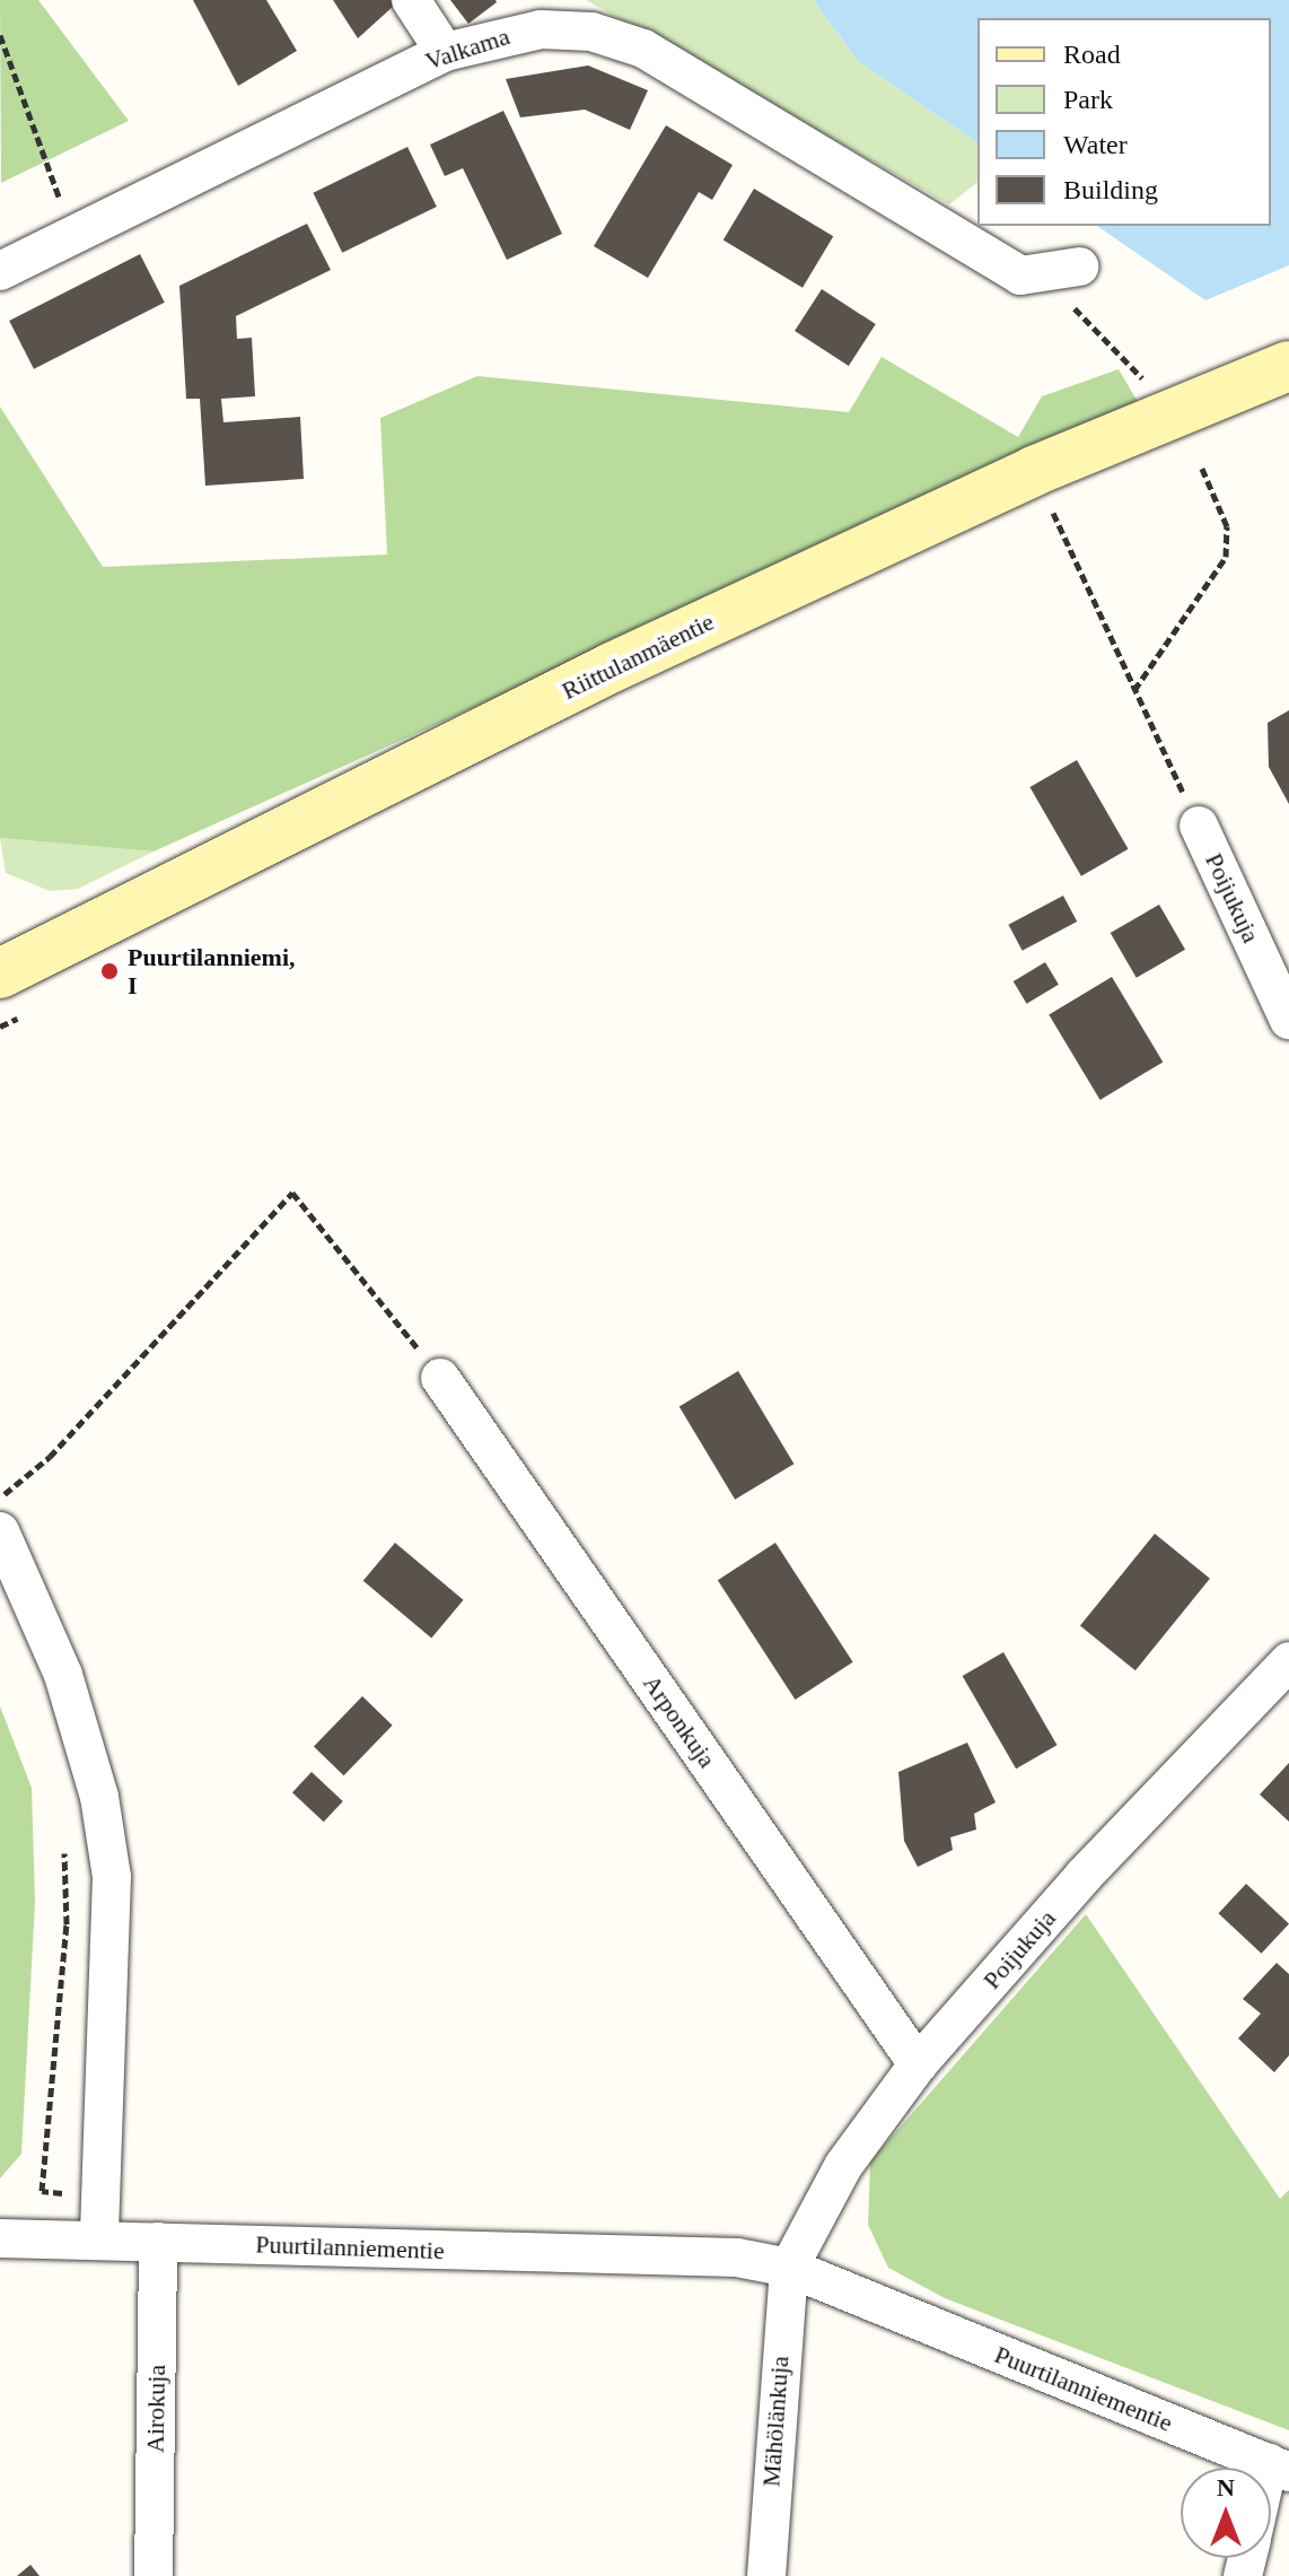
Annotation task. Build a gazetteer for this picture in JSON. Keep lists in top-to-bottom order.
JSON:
{
  "streets": {
    "street": [
      "Valkama",
      "Riittulanmäentie",
      "Poijukuja",
      "Arponkuja",
      "Puurtilanniementie",
      "Airokuja",
      "Mähölänkuja"
    ]
  },
  "crossings": [
    ["Poijukuja", "Arponkuja"],
    ["Poijukuja", "Puurtilanniementie"],
    ["Poijukuja", "Mähölänkuja"],
    ["Puurtilanniementie", "Airokuja"],
    ["Puurtilanniementie", "Mähölänkuja"]
  ],
  "places": ["Puurtilanniemi, I"],
  "legend": [
    "Road",
    "Park",
    "Water",
    "Building"
  ],
  "north": "top"
}
